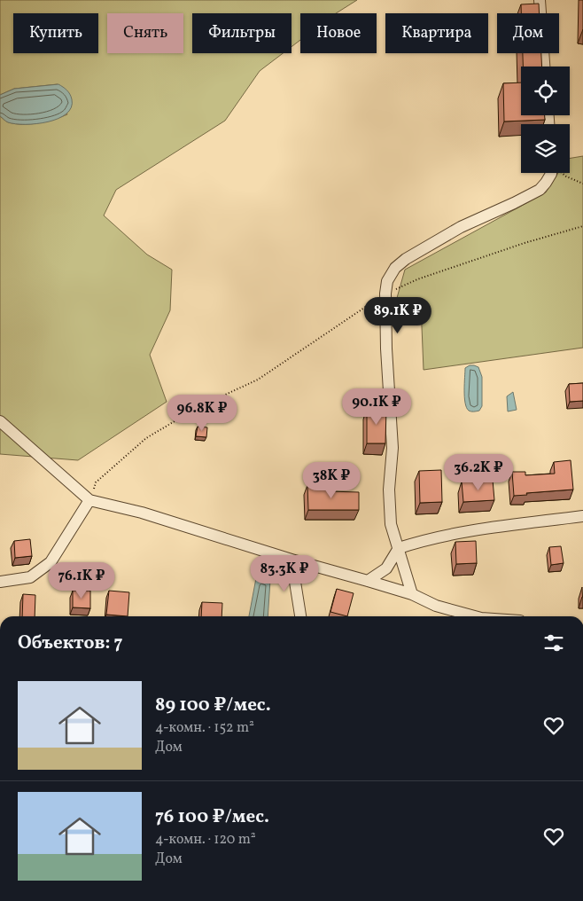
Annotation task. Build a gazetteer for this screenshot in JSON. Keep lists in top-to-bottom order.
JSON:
{
  "page": {
    "chip": [
      "Купить",
      "Снять",
      "Фильтры",
      "Новое",
      "Квартира",
      "Дом"
    ],
    "price": [
      "89.1K ₽",
      "90.1K ₽",
      "96.8K ₽",
      "36.2K ₽",
      "38K ₽",
      "83.3K ₽",
      "76.1K ₽"
    ],
    "heading": "Объектов: 7",
    "list": [
      {
        "name": "89 100 ₽/мес.",
        "note": "4-комн. · 152 m² · Дом"
      },
      {
        "name": "76 100 ₽/мес.",
        "note": "4-комн. · 120 m² · Дом"
      }
    ]
  }
}
